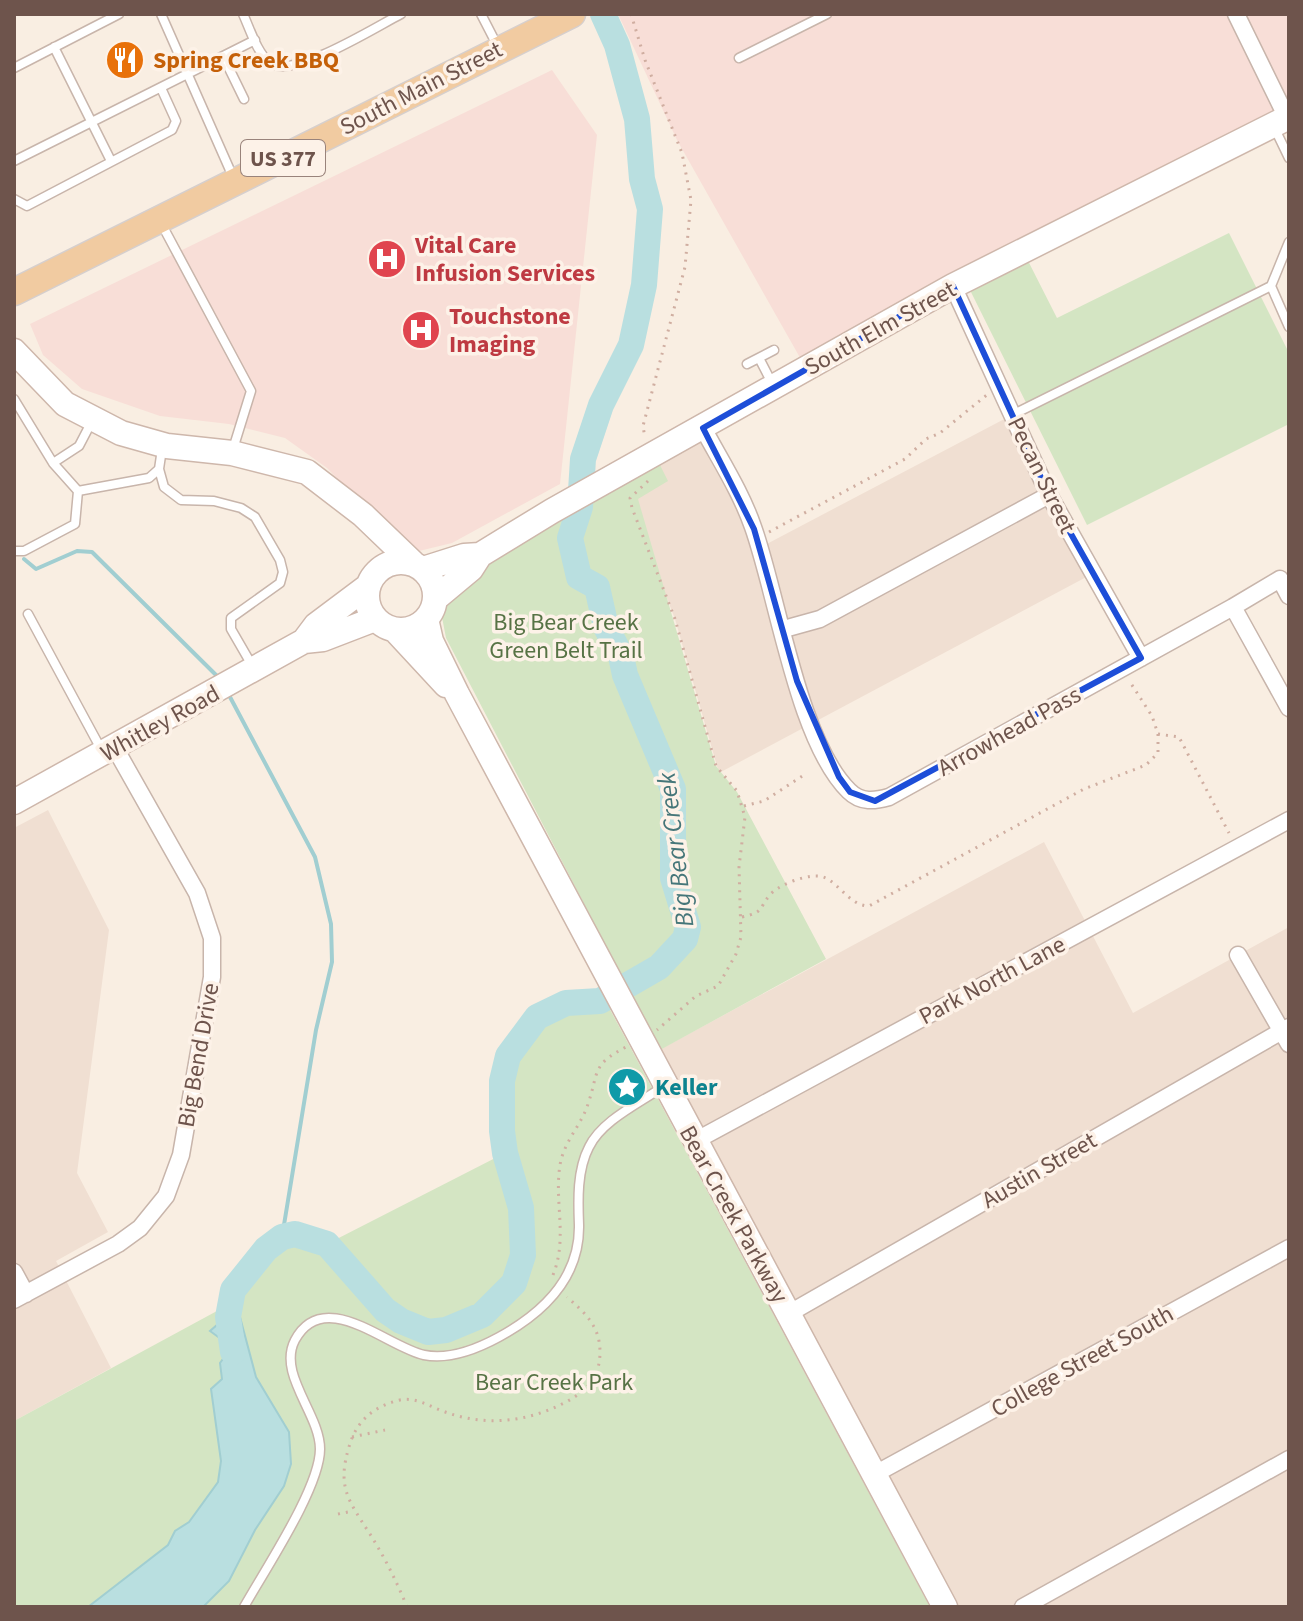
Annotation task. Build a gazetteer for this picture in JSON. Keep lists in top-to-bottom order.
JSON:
{
  "streets": {
    "main road": [
      "South Main Street",
      "US 377",
      "South Elm Street",
      "Whitley Road",
      "Bear Creek Parkway"
    ],
    "street": [
      "Pecan Street",
      "Arrowhead Pass",
      "Park North Lane",
      "Big Bend Drive",
      "Austin Street",
      "College Street South"
    ]
  },
  "crossings": [
    ["South Elm Street", "Pecan Street"],
    ["South Elm Street", "Whitley Road"],
    ["South Elm Street", "Arrowhead Pass"],
    ["South Elm Street", "Bear Creek Parkway"],
    ["Pecan Street", "Arrowhead Pass"],
    ["Whitley Road", "Big Bend Drive"],
    ["Whitley Road", "Bear Creek Parkway"],
    ["Park North Lane", "Bear Creek Parkway"],
    ["Austin Street", "Bear Creek Parkway"],
    ["Bear Creek Parkway", "College Street South"]
  ],
  "water": ["Big Bear Creek"],
  "parks": ["Big Bear Creek Green Belt Trail", "Bear Creek Park"],
  "places": {
    "restaurant": ["Spring Creek BBQ"],
    "hospital": ["Vital Care Infusion Services", "Touchstone Imaging"],
    "place": ["Keller"]
  }
}
